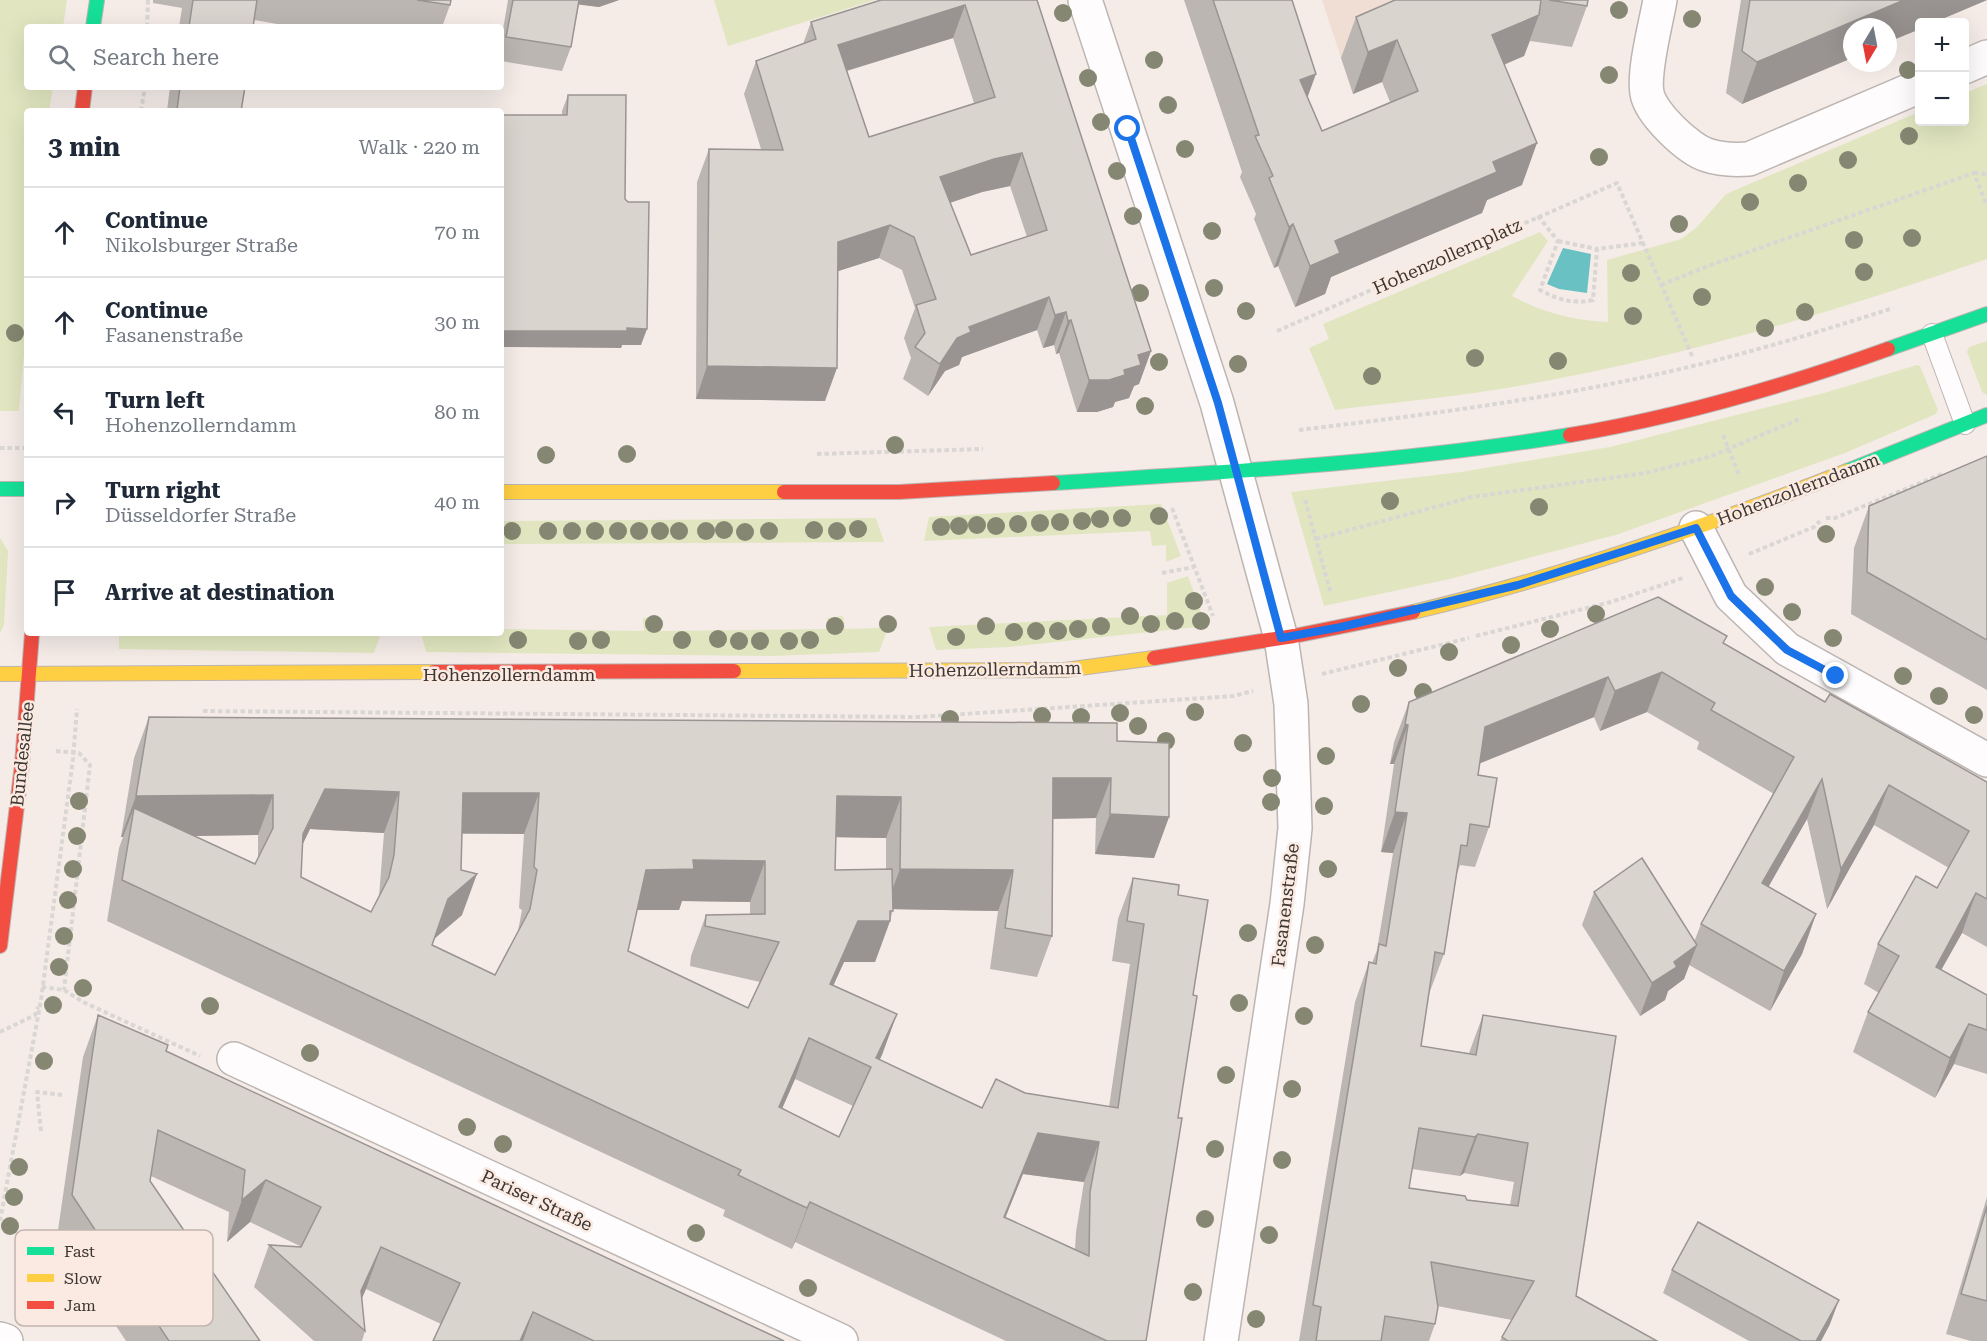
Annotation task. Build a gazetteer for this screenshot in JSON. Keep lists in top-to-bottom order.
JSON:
{
  "streets": {
    "main road": ["Hohenzollerndamm", "Bundesallee"],
    "street": ["Fasanenstraße", "Pariser Straße"],
    "path": ["Hohenzollernplatz"]
  },
  "crossings": [
    ["Hohenzollerndamm", "Bundesallee"],
    ["Hohenzollerndamm", "Fasanenstraße"]
  ],
  "legend": ["Fast", "Slow", "Jam"],
  "north": "bottom",
  "page": {
    "map_buttons": ["+", "−"],
    "search": "Search here",
    "heading": ["3 min", "Walk · 220 m"],
    "list": [
      ["Continue", "Nikolsburger Straße", "70 m"],
      ["Continue", "Fasanenstraße", "30 m"],
      ["Turn left", "Hohenzollerndamm", "80 m"],
      ["Turn right", "Düsseldorfer Straße", "40 m"],
      "Arrive at destination"
    ]
  }
}
